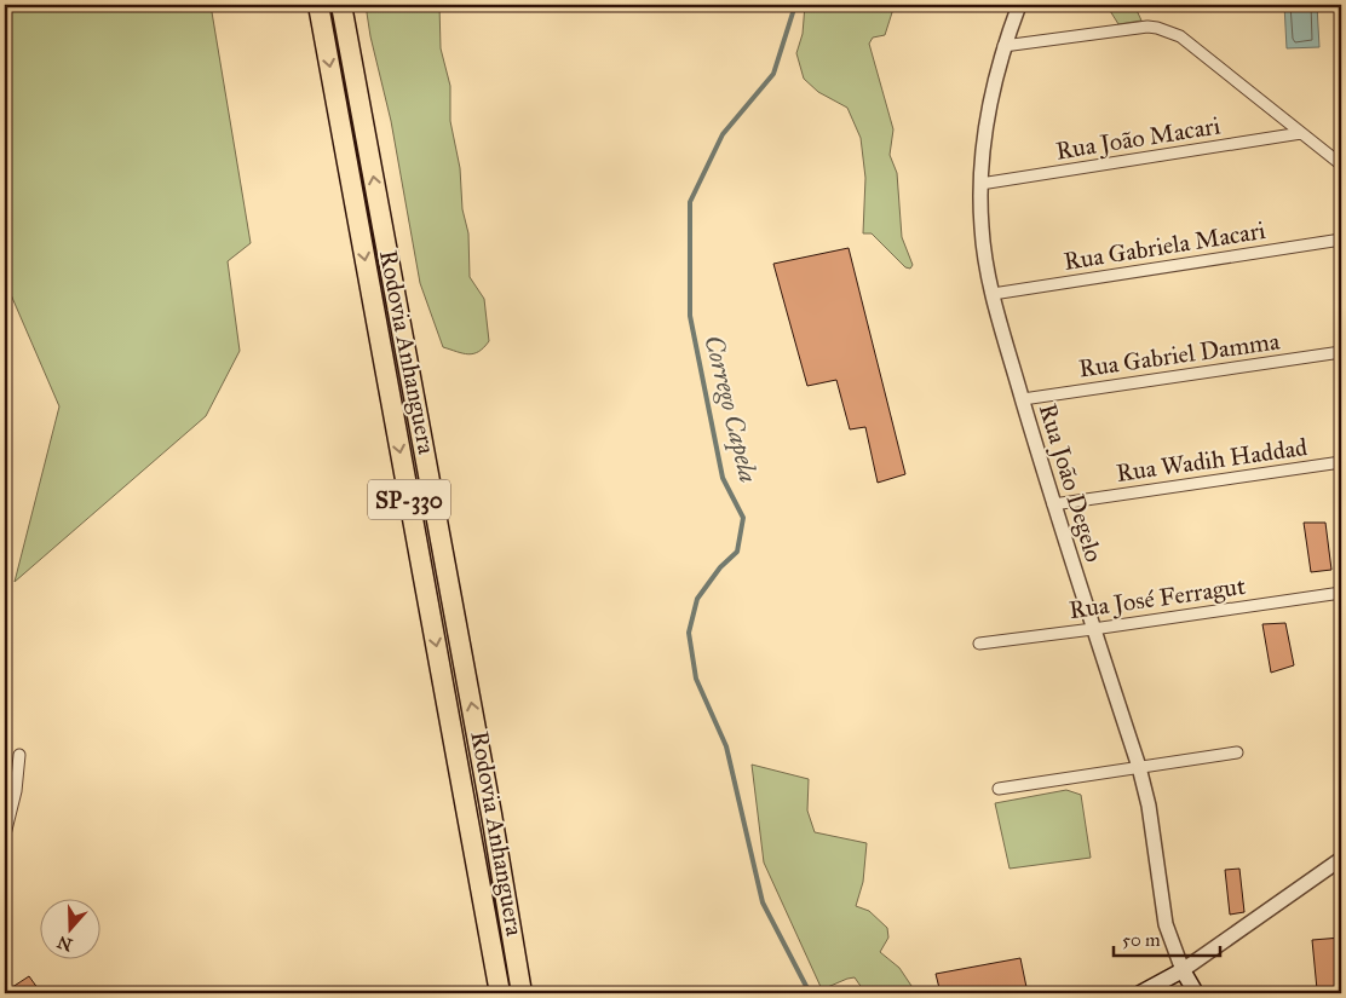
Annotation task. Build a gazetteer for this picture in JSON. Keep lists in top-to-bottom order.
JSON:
{
  "streets": {
    "highway": ["Rodovia Anhanguera", "SP-330"],
    "street": [
      "Rua João Macari",
      "Rua Gabriela Macari",
      "Rua Gabriel Damma",
      "Rua Wadih Haddad",
      "Rua João Degelo",
      "Rua José Ferragut"
    ]
  },
  "crossings": [
    ["Rua João Macari", "Rua João Degelo"],
    ["Rua Gabriela Macari", "Rua João Degelo"],
    ["Rua Gabriel Damma", "Rua João Degelo"],
    ["Rua Wadih Haddad", "Rua João Degelo"],
    ["Rua João Degelo", "Rua José Ferragut"]
  ],
  "water": ["Corrego Capela"],
  "scale_bar": "50 m",
  "north": "bottom"
}
